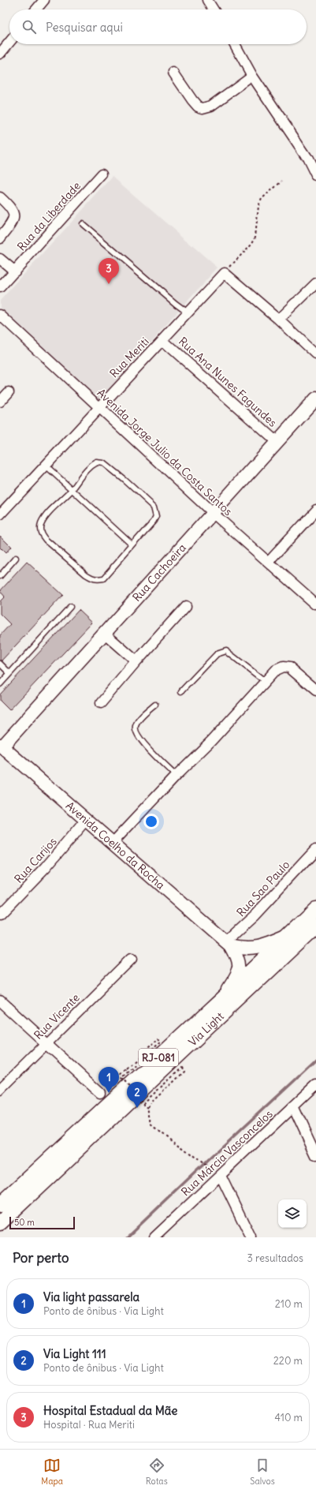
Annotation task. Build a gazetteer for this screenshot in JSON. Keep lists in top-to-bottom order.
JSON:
{
  "streets": {
    "main road": [
      "Rua Cachoeira",
      "Avenida Coelho da Rocha",
      "Via Light",
      "RJ-081"
    ],
    "street": [
      "Rua da Liberdade",
      "Rua Meriti",
      "Rua Ana Nunes Fagundes",
      "Avenida Jorge Julio da Costa Santos",
      "Rua Carijos",
      "Rua Sao Paulo",
      "Rua Vicente",
      "Rua Márcia Vasconcelos"
    ]
  },
  "crossings": [
    ["Rua Meriti", "Rua Ana Nunes Fagundes"],
    ["Rua Meriti", "Avenida Jorge Julio da Costa Santos"],
    ["Rua Ana Nunes Fagundes", "Rua Cachoeira"],
    ["Avenida Jorge Julio da Costa Santos", "Rua Cachoeira"],
    ["Rua Cachoeira", "Avenida Coelho da Rocha"],
    ["Avenida Coelho da Rocha", "Rua Carijos"],
    ["Avenida Coelho da Rocha", "Rua Sao Paulo"],
    ["Avenida Coelho da Rocha", "Via Light"]
  ],
  "scale_bar": "50 m",
  "page": {
    "search": "Pesquisar aqui",
    "pins": ["3", "1", "2"],
    "scale": "50 m",
    "heading": ["Por perto", "3 resultados"],
    "list": [
      {
        "mark": "1",
        "name": "Via light passarela",
        "note": "Ponto de ônibus · Via Light",
        "value": "210 m"
      },
      {
        "mark": "2",
        "name": "Via Light 111",
        "note": "Ponto de ônibus · Via Light",
        "value": "220 m"
      },
      {
        "mark": "3",
        "name": "Hospital Estadual da Mãe",
        "note": "Hospital · Rua Meriti",
        "value": "410 m"
      }
    ],
    "nav": ["Mapa", "Rotas", "Salvos"]
  }
}
